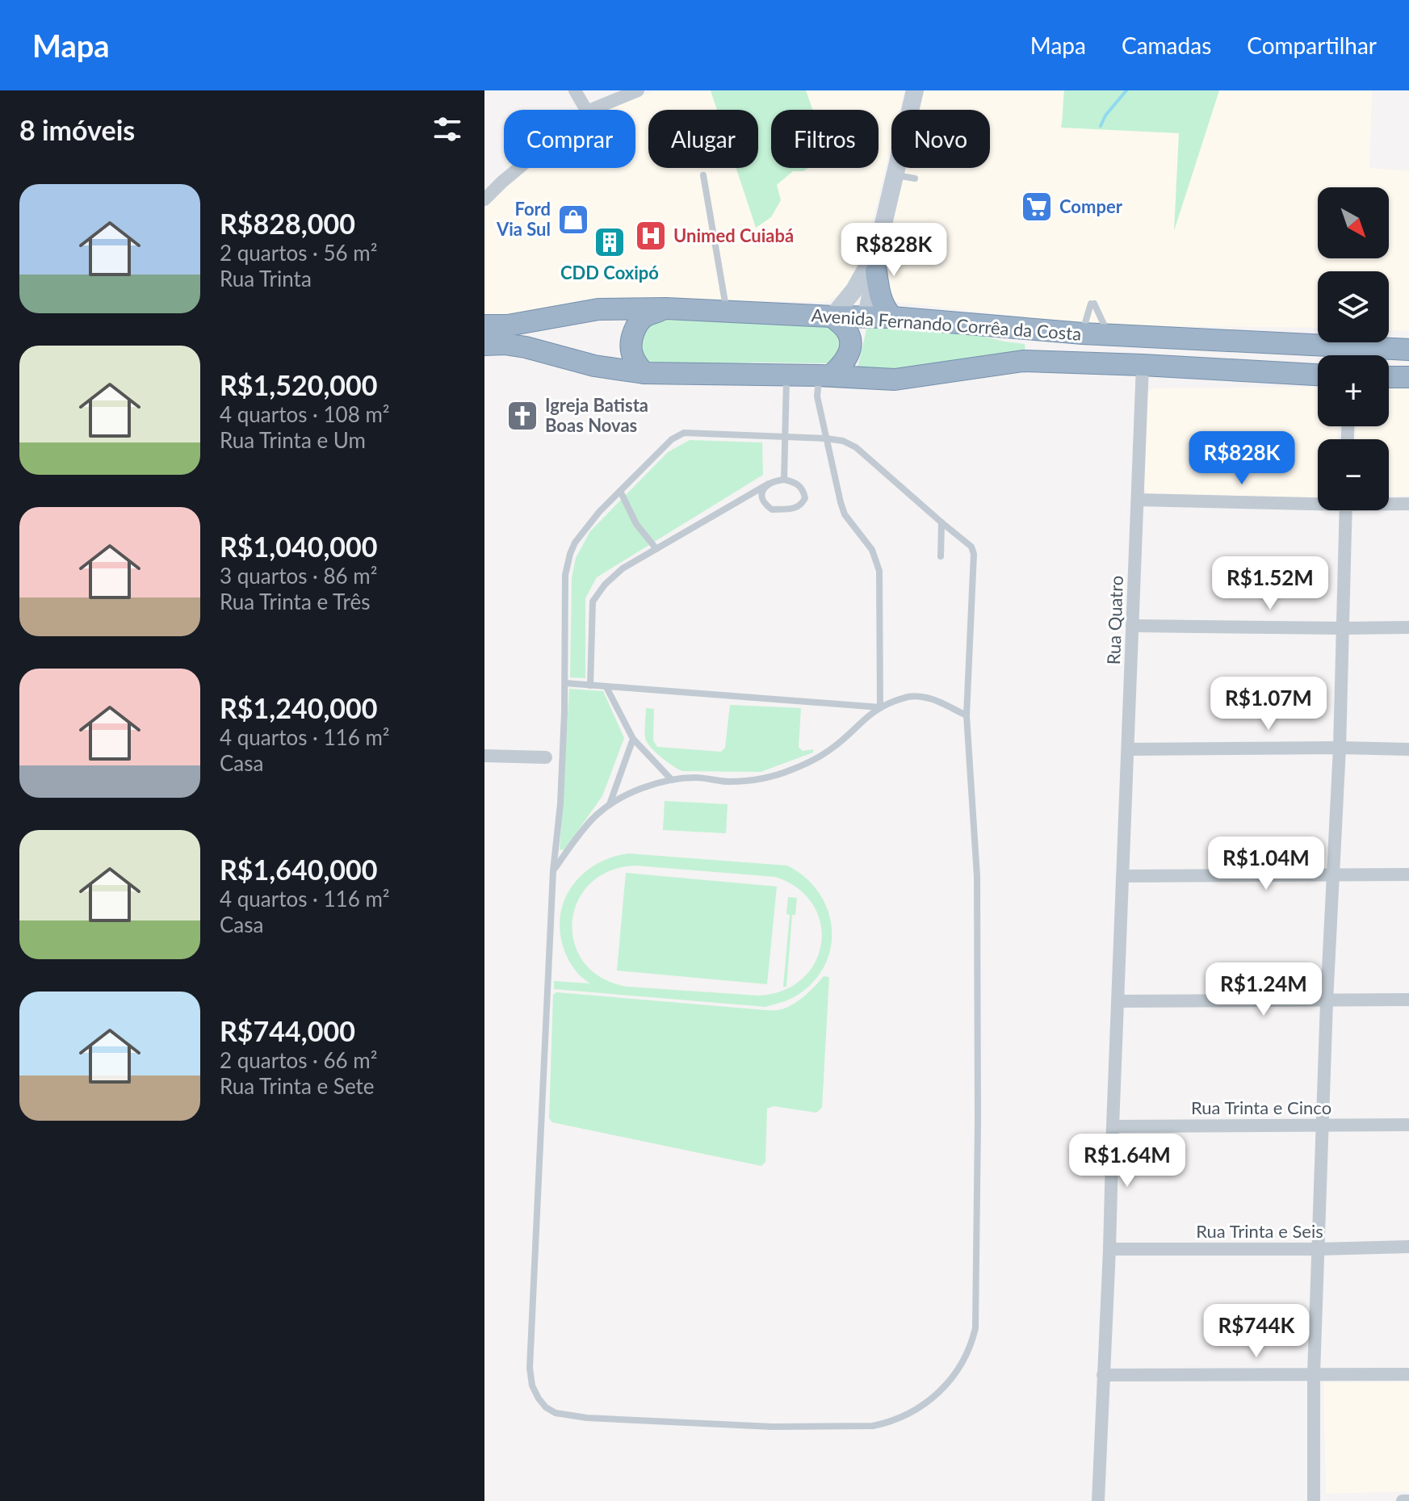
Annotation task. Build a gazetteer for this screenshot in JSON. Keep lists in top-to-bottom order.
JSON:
{
  "streets": {
    "highway": ["Avenida Fernando Corrêa da Costa"],
    "street": ["Rua Quatro", "Rua Trinta e Cinco", "Rua Trinta e Seis"]
  },
  "crossings": [
    ["Avenida Fernando Corrêa da Costa", "Rua Quatro"],
    ["Rua Quatro", "Rua Trinta e Cinco"],
    ["Rua Quatro", "Rua Trinta e Seis"]
  ],
  "places": {
    "supermarket": ["Comper"],
    "shop": ["Ford Via Sul"],
    "hospital": ["Unimed Cuiabá"],
    "building": ["CDD Coxipó"],
    "church": ["Igreja Batista Boas Novas"]
  },
  "north": "bottom right",
  "page": {
    "header": "Mapa",
    "nav": ["Mapa", "Camadas", "Compartilhar"],
    "heading": "8 imóveis",
    "chip": [
      "Comprar",
      "Alugar",
      "Filtros",
      "Novo"
    ],
    "list": [
      {
        "name": "R$828,000",
        "note": "2 quartos · 56 m² · Rua Trinta"
      },
      {
        "name": "R$1,520,000",
        "note": "4 quartos · 108 m² · Rua Trinta e Um"
      },
      {
        "name": "R$1,040,000",
        "note": "3 quartos · 86 m² · Rua Trinta e Três"
      },
      {
        "name": "R$1,240,000",
        "note": "4 quartos · 116 m² · Casa"
      },
      {
        "name": "R$1,640,000",
        "note": "4 quartos · 116 m² · Casa"
      },
      {
        "name": "R$744,000",
        "note": "2 quartos · 66 m² · Rua Trinta e Sete"
      }
    ],
    "map_buttons": ["+", "−"],
    "price": [
      "R$828K",
      "R$828K",
      "R$1.52M",
      "R$1.07M",
      "R$1.04M",
      "R$1.24M",
      "R$1.64M",
      "R$744K"
    ]
  }
}
